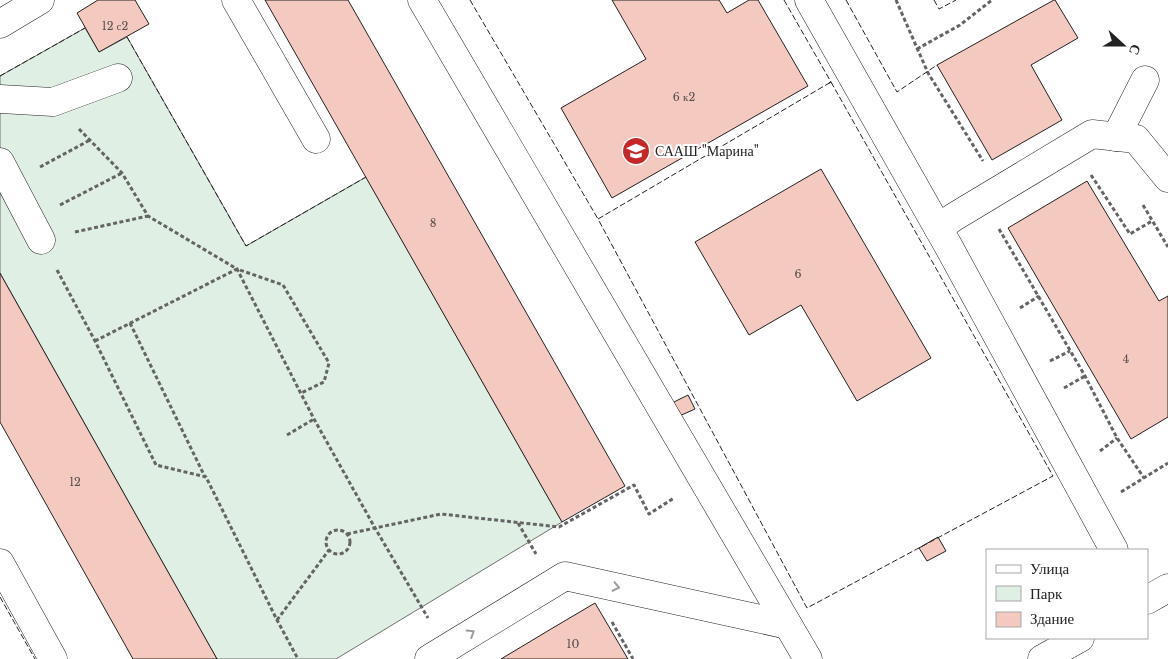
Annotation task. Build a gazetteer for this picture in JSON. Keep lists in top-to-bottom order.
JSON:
{
  "places": {
    "school or university": ["СААШ \"Марина\""]
  },
  "house_numbers": [
    "12 с2",
    "6 к2",
    "8",
    "6",
    "4",
    "12",
    "10"
  ],
  "legend": ["Улица", "Парк", "Здание"],
  "north": "right"
}
